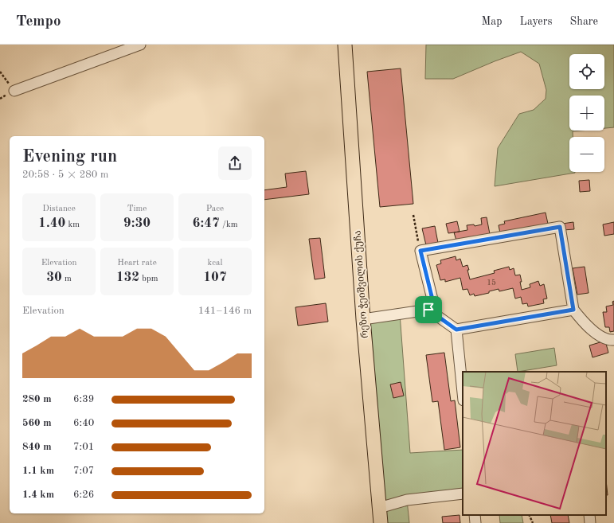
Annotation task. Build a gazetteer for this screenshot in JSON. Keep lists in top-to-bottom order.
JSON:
{
  "streets": {
    "main road": ["რეზო ჭეიშვილის ქუჩა"]
  },
  "house_numbers": ["15"],
  "page": {
    "header": "Tempo",
    "nav": ["Map", "Layers", "Share"],
    "map_buttons": ["+", "−"],
    "heading": ["Evening run", "20:58 · 5 × 280 m"],
    "stats": [
      ["Distance", "1.40 km"],
      ["Time", "9:30"],
      ["Pace", "6:47 /km"],
      ["Elevation", "30 m"],
      ["Heart rate", "132 bpm"],
      ["kcal", "107"]
    ],
    "chart": ["Elevation", "141–146 m"],
    "list": [
      {
        "name": "280 m",
        "note": "6:39"
      },
      {
        "name": "560 m",
        "note": "6:40"
      },
      {
        "name": "840 m",
        "note": "7:01"
      },
      {
        "name": "1.1 km",
        "note": "7:07"
      },
      {
        "name": "1.4 km",
        "note": "6:26"
      }
    ]
  }
}
